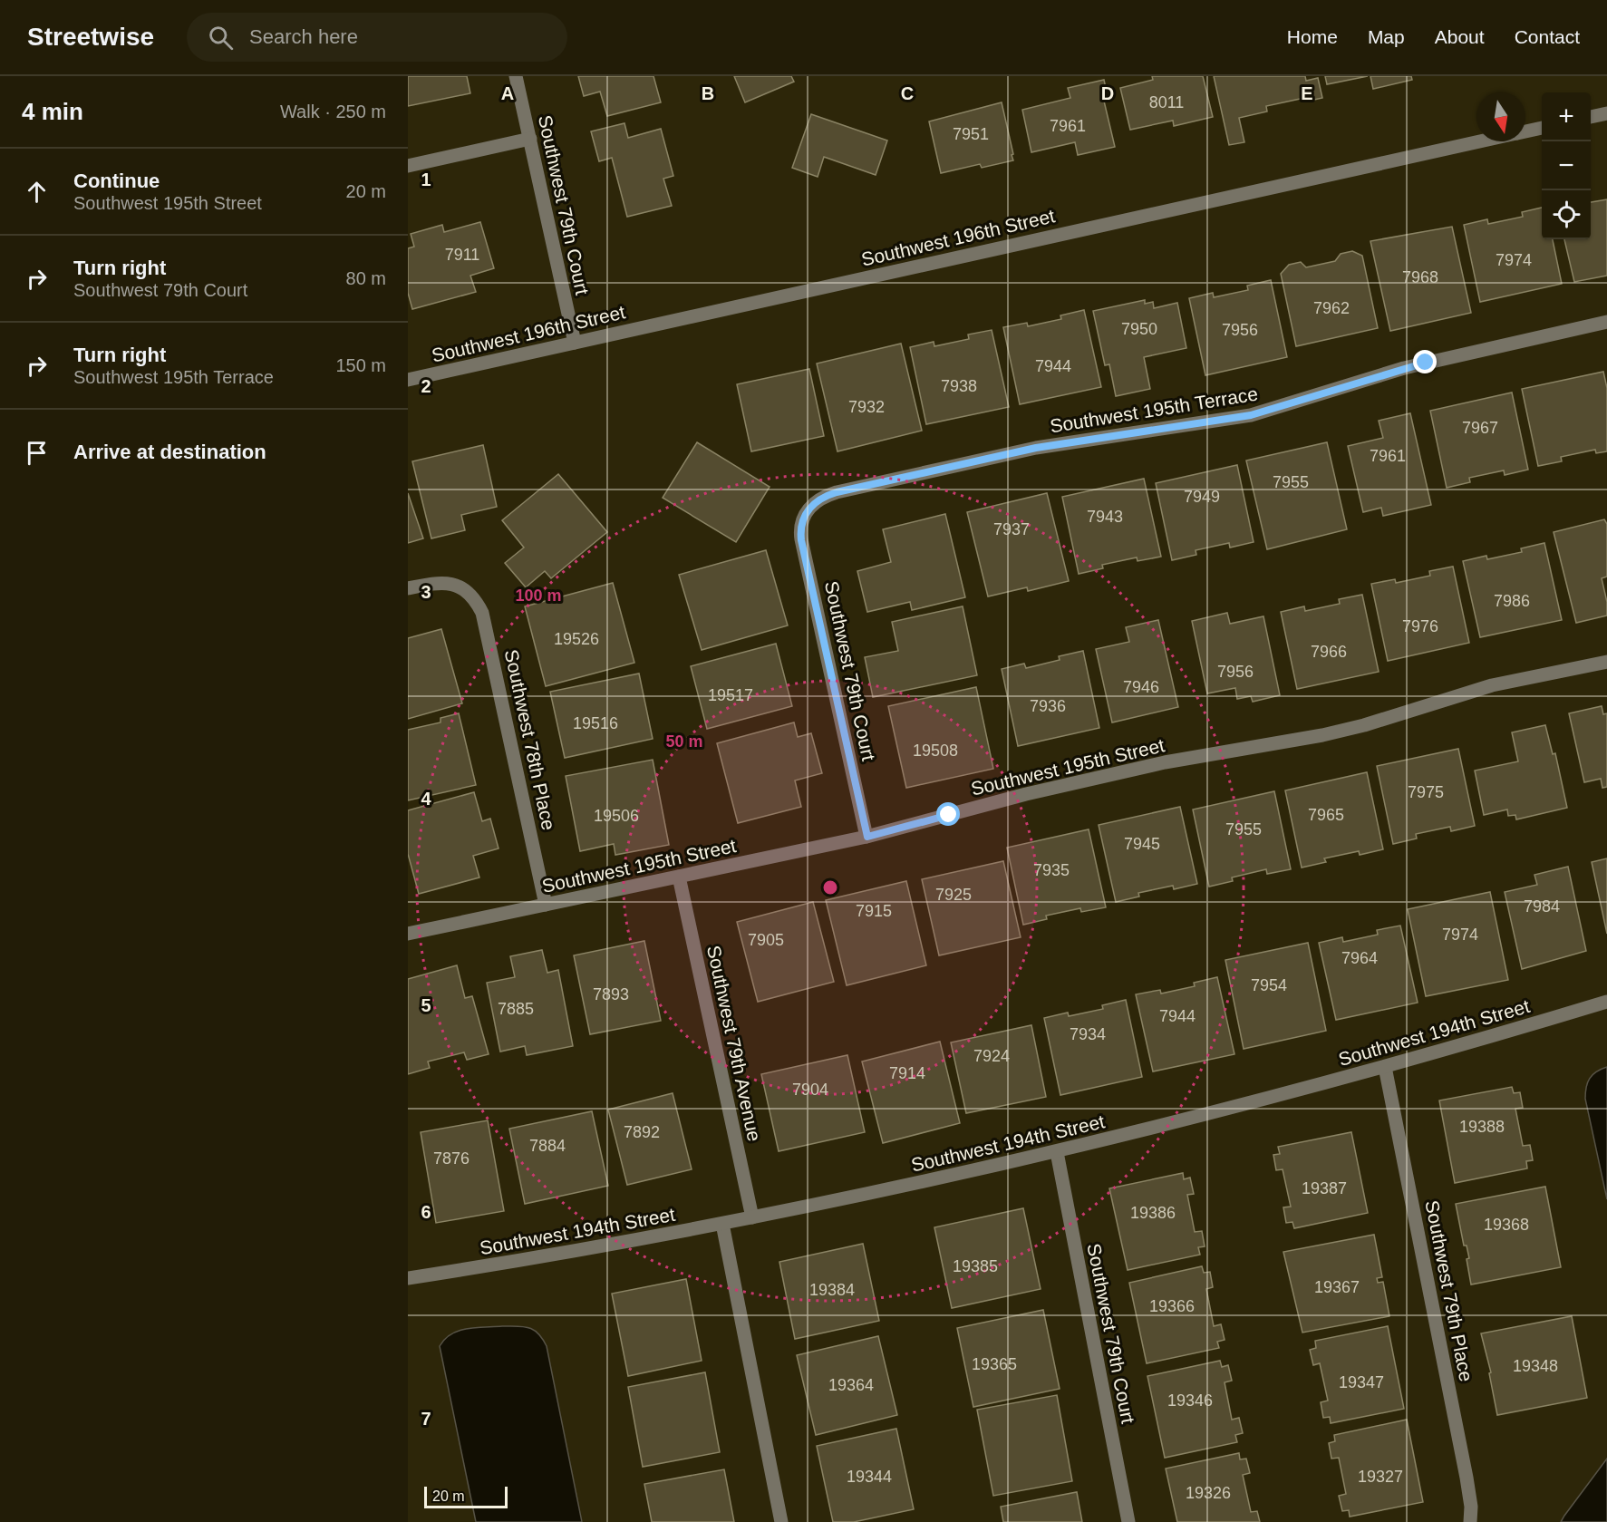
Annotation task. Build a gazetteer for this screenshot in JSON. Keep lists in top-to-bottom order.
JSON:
{
  "streets": {
    "street": [
      "Southwest 79th Court",
      "Southwest 196th Street",
      "Southwest 195th Terrace",
      "Southwest 78th Place",
      "Southwest 195th Street",
      "Southwest 194th Street",
      "Southwest 79th Avenue",
      "Southwest 79th Place"
    ]
  },
  "crossings": [
    ["Southwest 79th Court", "Southwest 196th Street"],
    ["Southwest 79th Court", "Southwest 195th Terrace"],
    ["Southwest 79th Court", "Southwest 195th Street"],
    ["Southwest 79th Court", "Southwest 194th Street"],
    ["Southwest 78th Place", "Southwest 195th Street"],
    ["Southwest 195th Street", "Southwest 79th Avenue"],
    ["Southwest 194th Street", "Southwest 79th Avenue"],
    ["Southwest 194th Street", "Southwest 79th Place"]
  ],
  "house_numbers": [
    "8011",
    "7961",
    "7951",
    "7911",
    "7974",
    "7968",
    "7962",
    "7950",
    "7956",
    "7944",
    "7938",
    "7932",
    "7967",
    "7961",
    "7955",
    "7949",
    "7943",
    "7937",
    "7986",
    "7976",
    "19526",
    "7966",
    "7956",
    "7946",
    "19517",
    "7936",
    "19516",
    "19508",
    "7975",
    "7965",
    "19506",
    "7955",
    "7945",
    "7935",
    "7925",
    "7984",
    "7915",
    "7974",
    "7905",
    "7964",
    "7954",
    "7893",
    "7885",
    "7944",
    "7934",
    "7924",
    "7914",
    "7904",
    "19388",
    "7892",
    "7884",
    "7876",
    "19387",
    "19386",
    "19368",
    "19385",
    "19367",
    "19384",
    "19366",
    "19365",
    "19348",
    "19347",
    "19364",
    "19346",
    "19344",
    "19327",
    "19326"
  ],
  "scale_bar": "20 m",
  "north": "bottom",
  "page": {
    "header": "Streetwise",
    "search": "Search here",
    "nav": [
      "Home",
      "Map",
      "About",
      "Contact"
    ],
    "heading": ["4 min", "Walk · 250 m"],
    "map_buttons": ["+", "−"],
    "list": [
      ["Continue", "Southwest 195th Street", "20 m"],
      ["Turn right", "Southwest 79th Court", "80 m"],
      ["Turn right", "Southwest 195th Terrace", "150 m"],
      "Arrive at destination"
    ],
    "scale": "20 m"
  },
  "grid": {
    "columns": [
      "A",
      "B",
      "C",
      "D",
      "E"
    ],
    "rows": [
      "1",
      "2",
      "3",
      "4",
      "5",
      "6",
      "7"
    ]
  },
  "rings": ["100 m", "50 m"]
}
